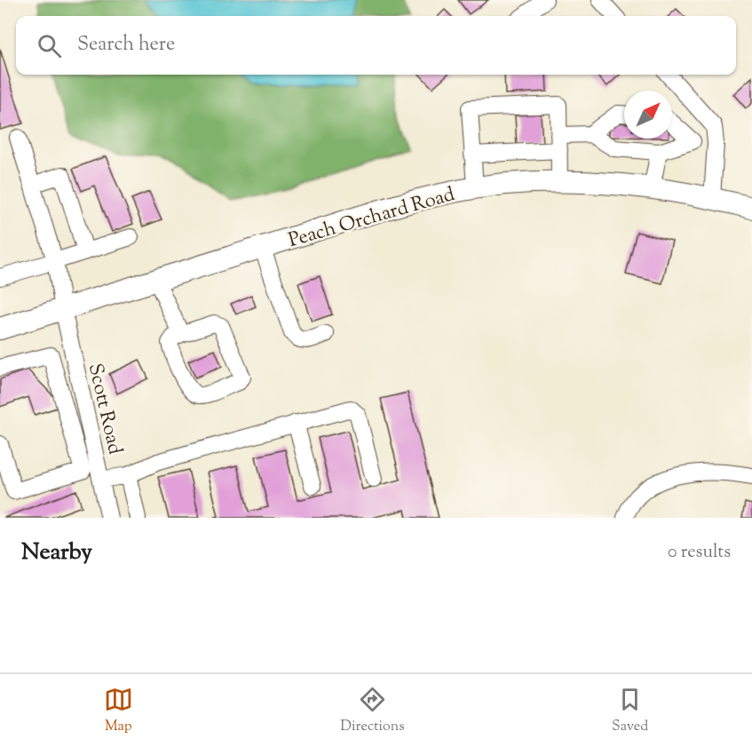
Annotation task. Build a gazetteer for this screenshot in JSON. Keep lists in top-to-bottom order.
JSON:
{
  "streets": {
    "main road": ["Peach Orchard Road"],
    "street": ["Scott Road"]
  },
  "crossings": [
    ["Peach Orchard Road", "Scott Road"]
  ],
  "north": "top right",
  "page": {
    "search": "Search here",
    "heading": ["Nearby", "0 results"],
    "nav": ["Map", "Directions", "Saved"]
  }
}
